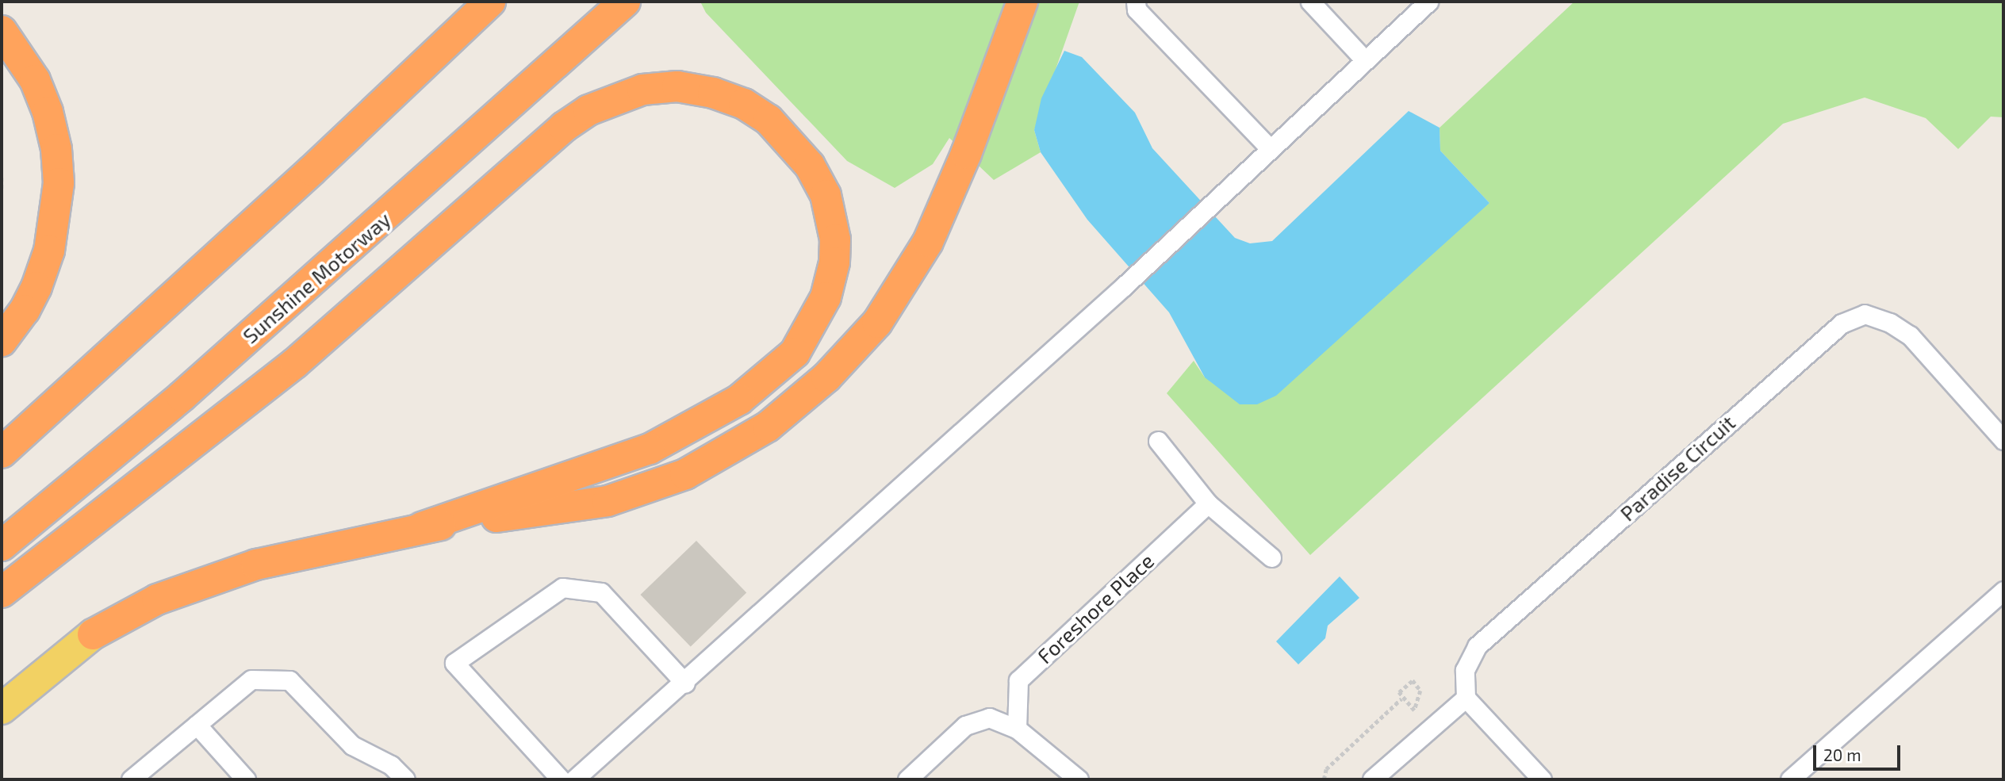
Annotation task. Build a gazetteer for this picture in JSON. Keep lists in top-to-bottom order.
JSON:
{
  "streets": {
    "highway": ["Sunshine Motorway"],
    "lane": ["Paradise Circuit", "Foreshore Place"]
  },
  "scale_bar": "20 m"
}
